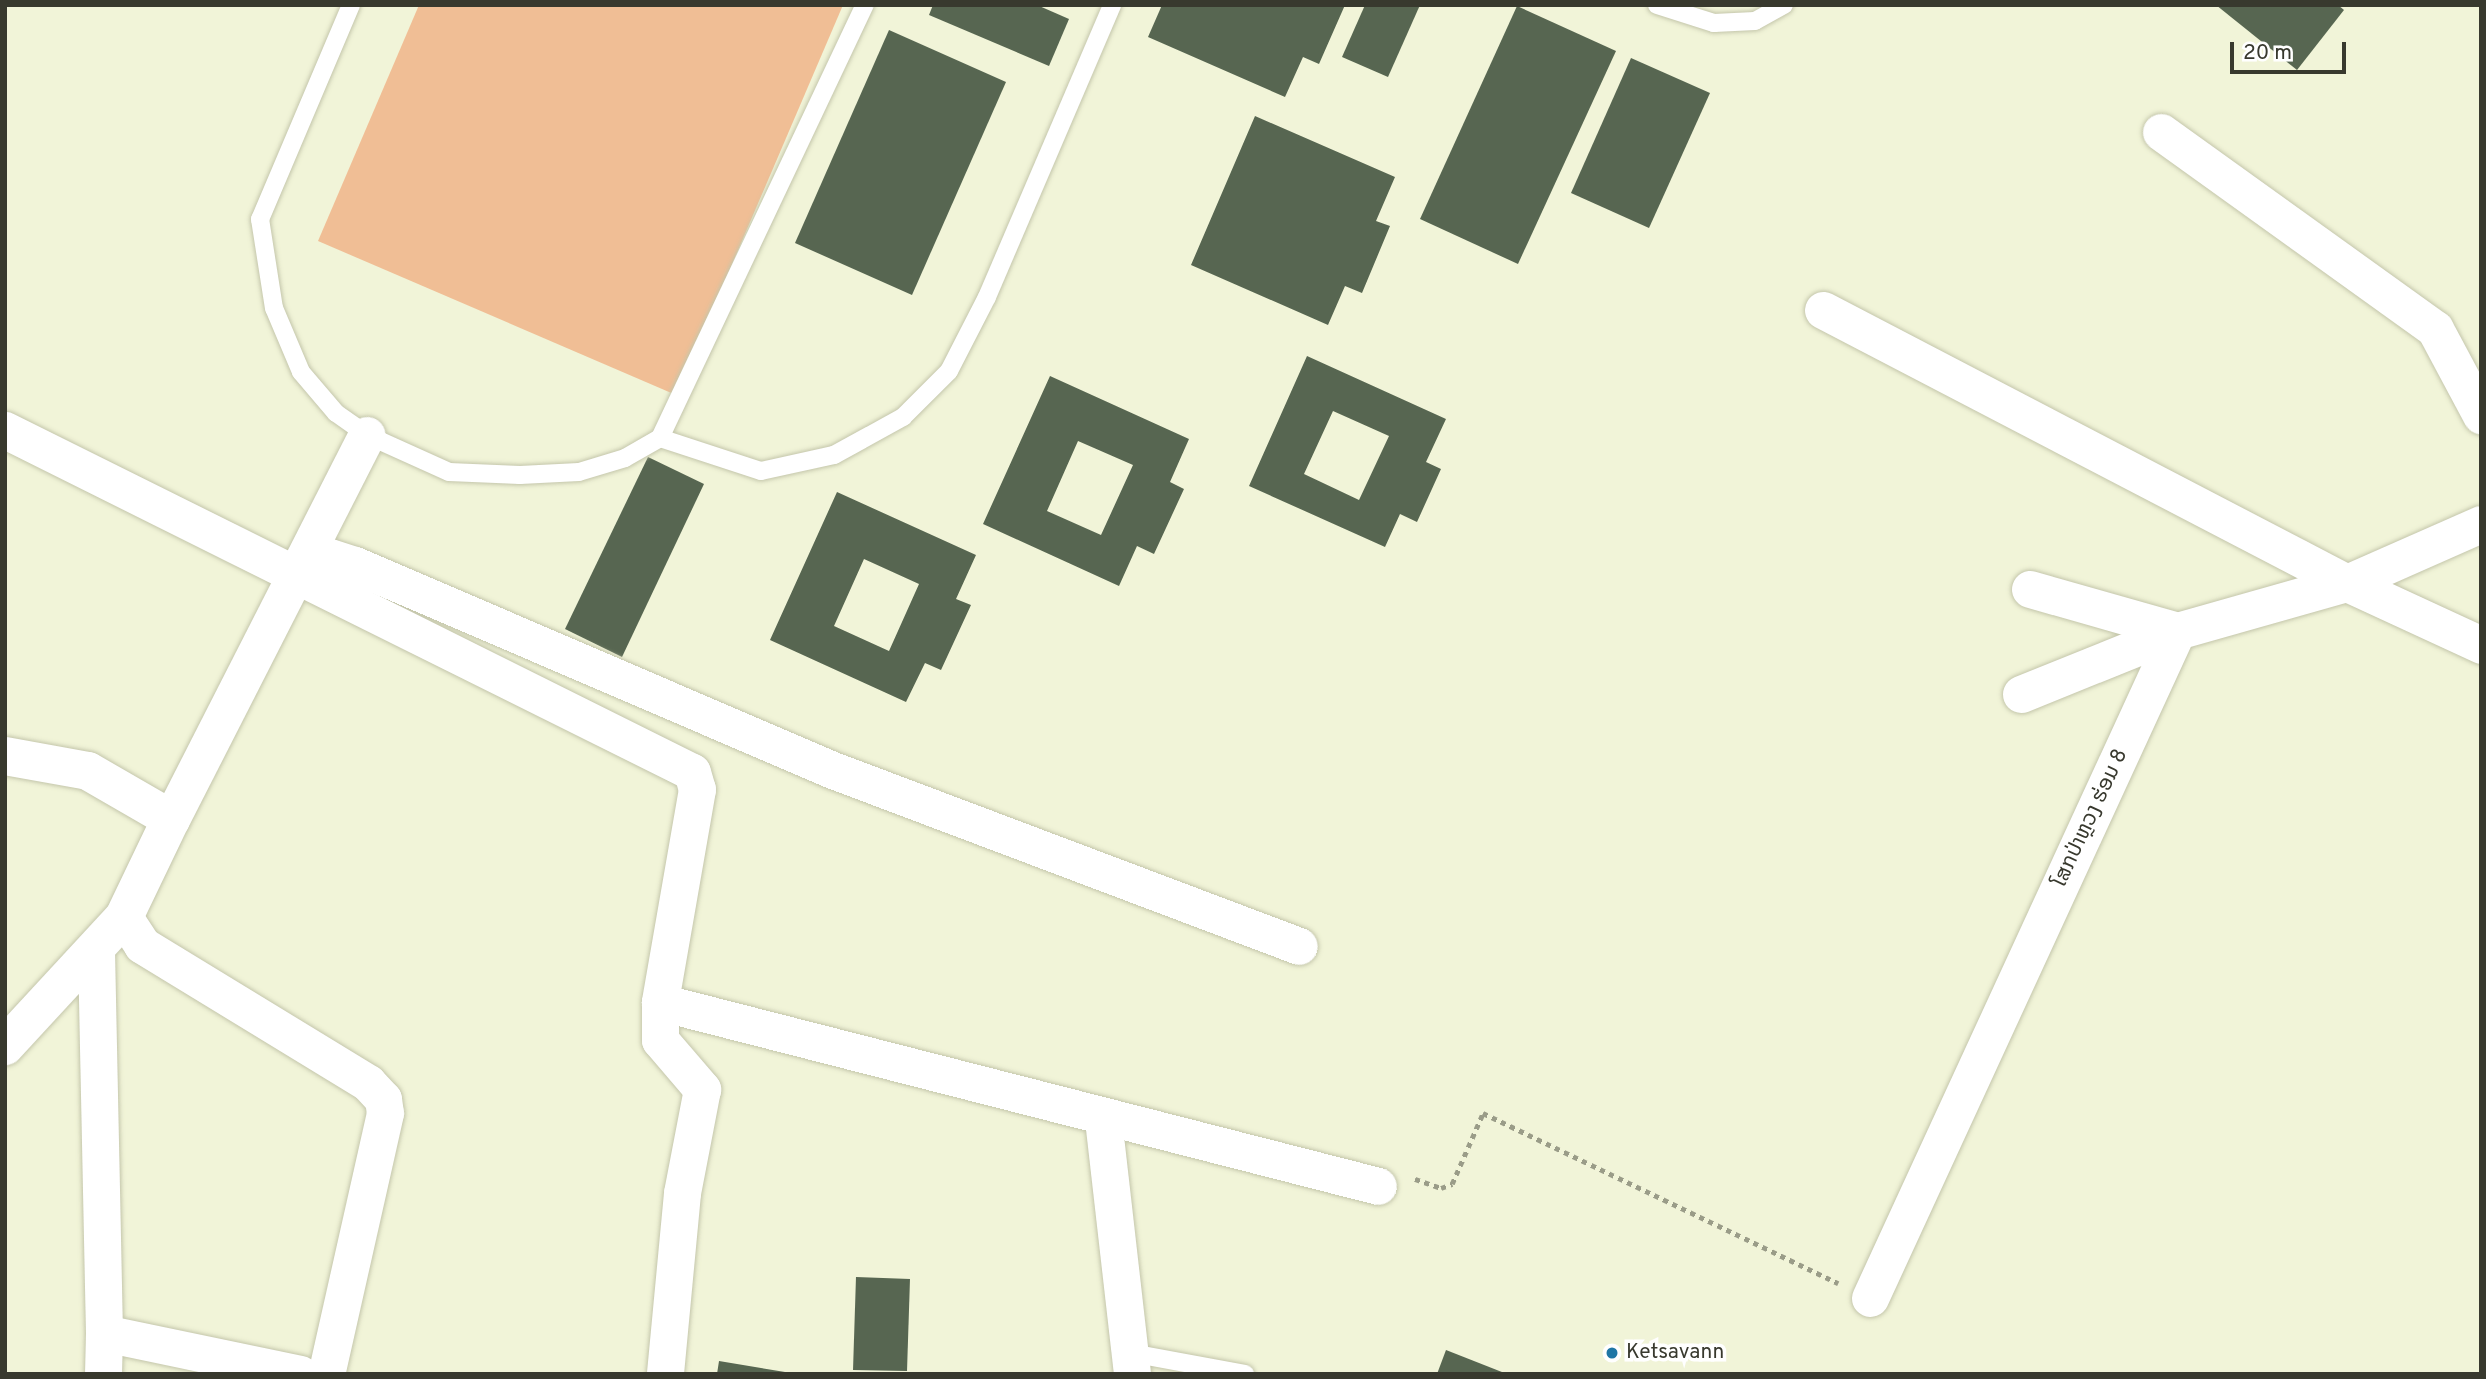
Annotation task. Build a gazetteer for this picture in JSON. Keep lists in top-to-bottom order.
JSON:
{
  "streets": {
    "street": ["ໂສກປ່າຫຼວງ ຮ່ອມ 8"]
  },
  "places": ["Ketsavann"],
  "scale_bar": "20 m"
}
